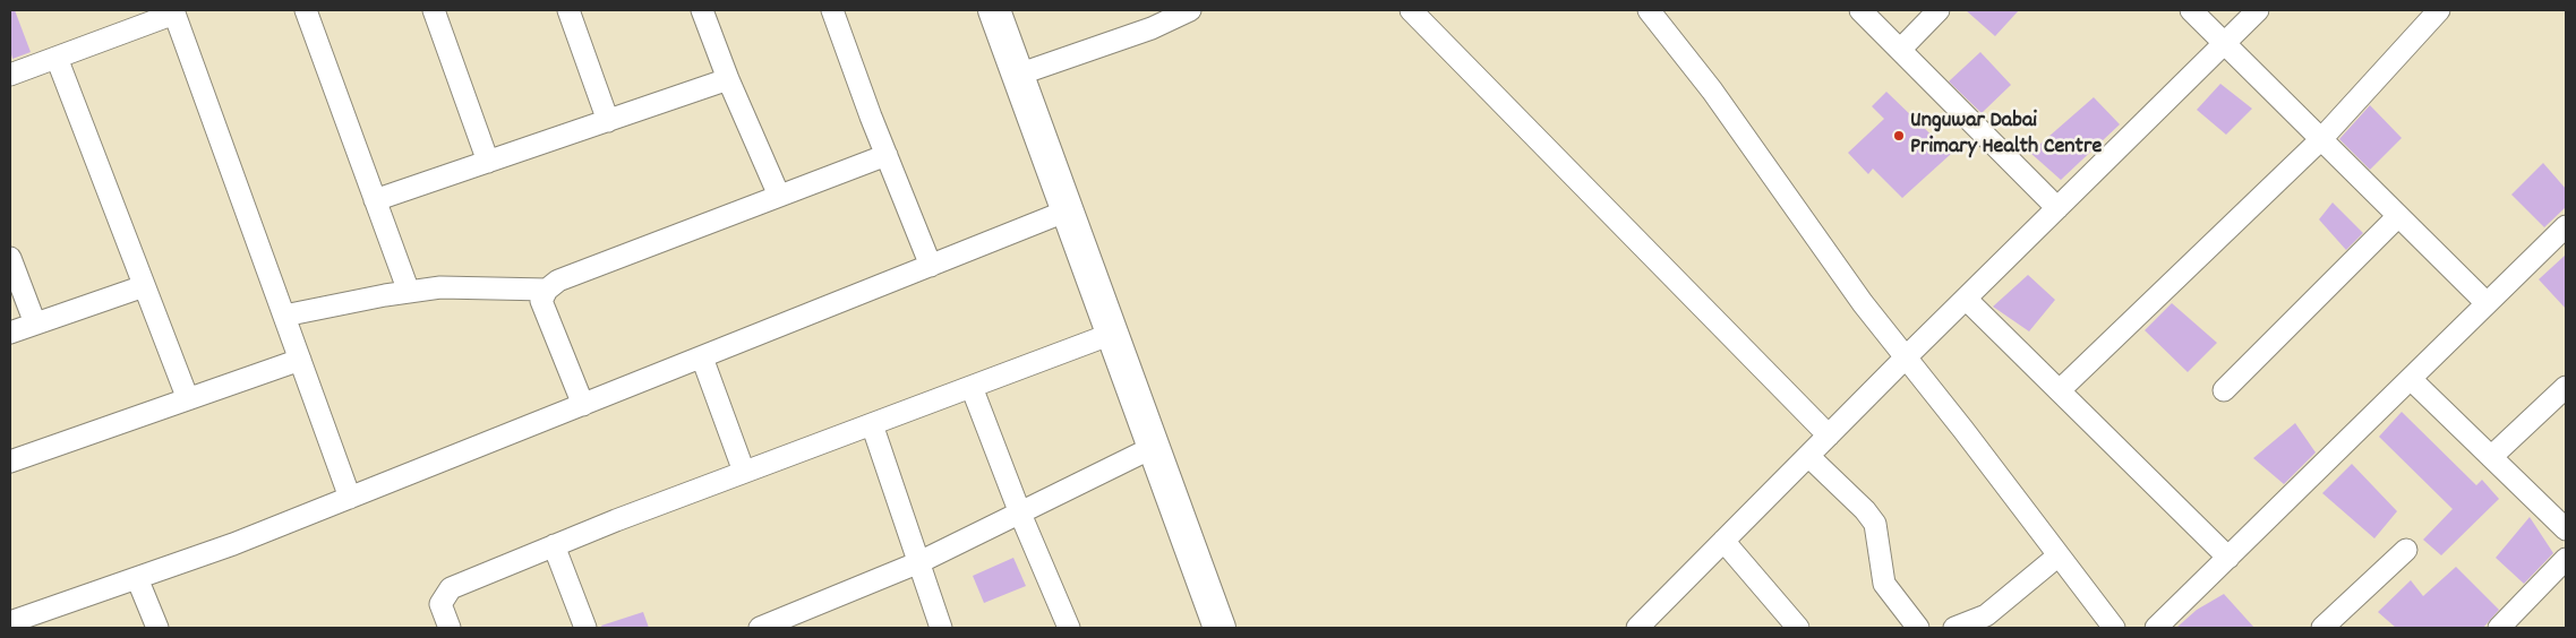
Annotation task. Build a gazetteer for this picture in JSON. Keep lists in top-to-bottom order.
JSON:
{
  "places": ["Unguwar Dabai Primary Health Centre"]
}
